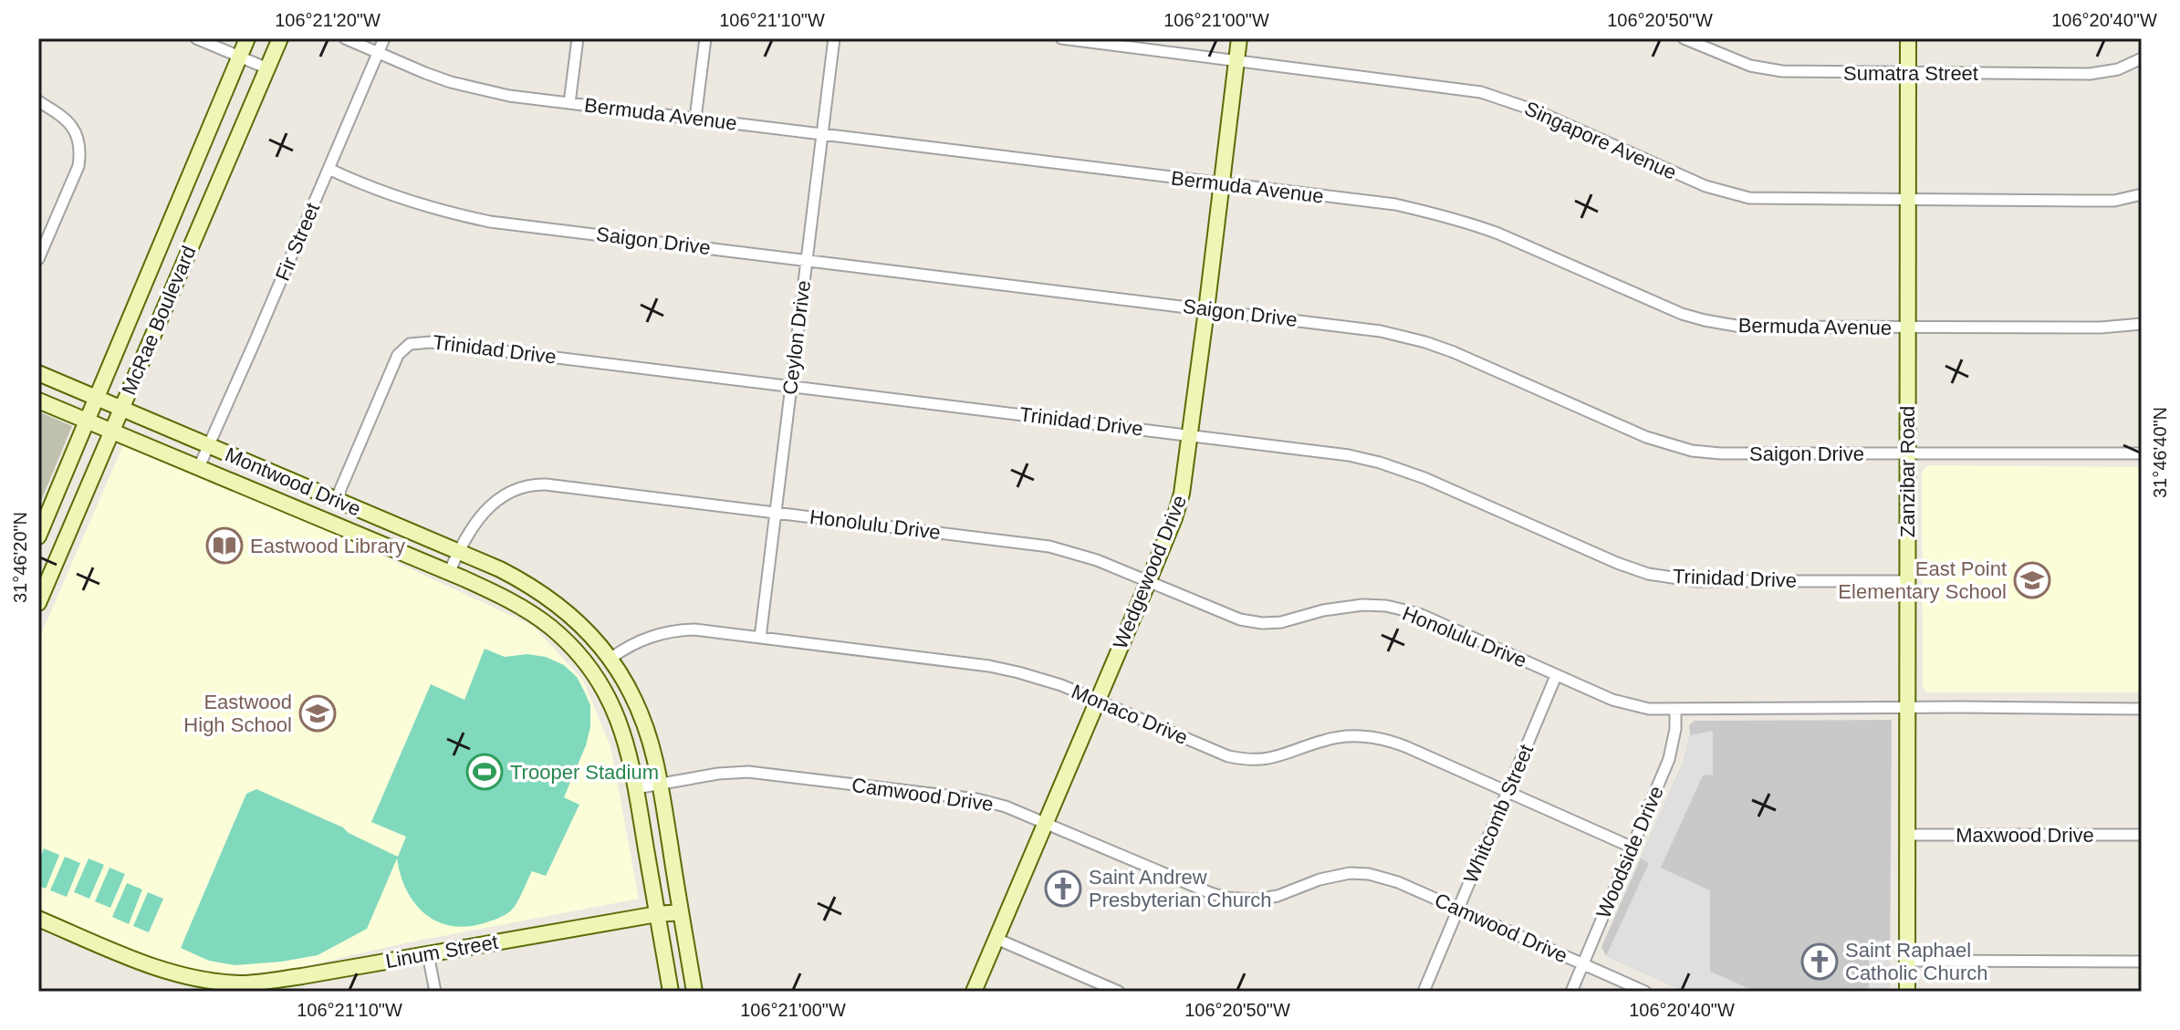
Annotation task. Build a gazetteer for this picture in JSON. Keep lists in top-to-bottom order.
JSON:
{
  "streets": {
    "main road": [
      "McRae Boulevard",
      "Zanzibar Road",
      "Montwood Drive",
      "Wedgewood Drive",
      "Linum Street"
    ],
    "street": [
      "Sumatra Street",
      "Bermuda Avenue",
      "Singapore Avenue",
      "Saigon Drive",
      "Fir Street",
      "Ceylon Drive",
      "Trinidad Drive",
      "Honolulu Drive",
      "Monaco Drive",
      "Camwood Drive",
      "Whitcomb Street",
      "Maxwood Drive",
      "Woodside Drive"
    ]
  },
  "crossings": [
    ["Sumatra Street", "Zanzibar Road"],
    ["Bermuda Avenue", "Fir Street"],
    ["Bermuda Avenue", "Ceylon Drive"],
    ["Bermuda Avenue", "Zanzibar Road"],
    ["Bermuda Avenue", "Wedgewood Drive"],
    ["Singapore Avenue", "Zanzibar Road"],
    ["Singapore Avenue", "Wedgewood Drive"],
    ["Saigon Drive", "Fir Street"],
    ["Saigon Drive", "Ceylon Drive"],
    ["Saigon Drive", "Zanzibar Road"],
    ["Saigon Drive", "Wedgewood Drive"],
    ["Fir Street", "Montwood Drive"],
    ["McRae Boulevard", "Montwood Drive"],
    ["Ceylon Drive", "Trinidad Drive"],
    ["Ceylon Drive", "Honolulu Drive"],
    ["Ceylon Drive", "Monaco Drive"],
    ["Trinidad Drive", "Zanzibar Road"],
    ["Trinidad Drive", "Montwood Drive"],
    ["Trinidad Drive", "Wedgewood Drive"],
    ["Zanzibar Road", "Honolulu Drive"],
    ["Zanzibar Road", "Maxwood Drive"],
    ["Montwood Drive", "Honolulu Drive"],
    ["Montwood Drive", "Monaco Drive"],
    ["Montwood Drive", "Camwood Drive"],
    ["Montwood Drive", "Linum Street"],
    ["Honolulu Drive", "Wedgewood Drive"],
    ["Honolulu Drive", "Whitcomb Street"],
    ["Honolulu Drive", "Woodside Drive"],
    ["Wedgewood Drive", "Monaco Drive"],
    ["Wedgewood Drive", "Camwood Drive"],
    ["Monaco Drive", "Whitcomb Street"],
    ["Monaco Drive", "Woodside Drive"],
    ["Camwood Drive", "Whitcomb Street"],
    ["Camwood Drive", "Woodside Drive"]
  ],
  "places": {
    "library": ["Eastwood Library"],
    "school or university": ["East Point Elementary School", "Eastwood High School"],
    "sports": ["Trooper Stadium"],
    "church": ["Saint Andrew Presbyterian Church", "Saint Raphael Catholic Church"]
  },
  "coordinates": [
    "106°21'20\"W",
    "106°21'10\"W",
    "106°21'00\"W",
    "106°20'50\"W",
    "106°20'40\"W",
    "31°46'40\"N",
    "31°46'20\"N"
  ]
}
